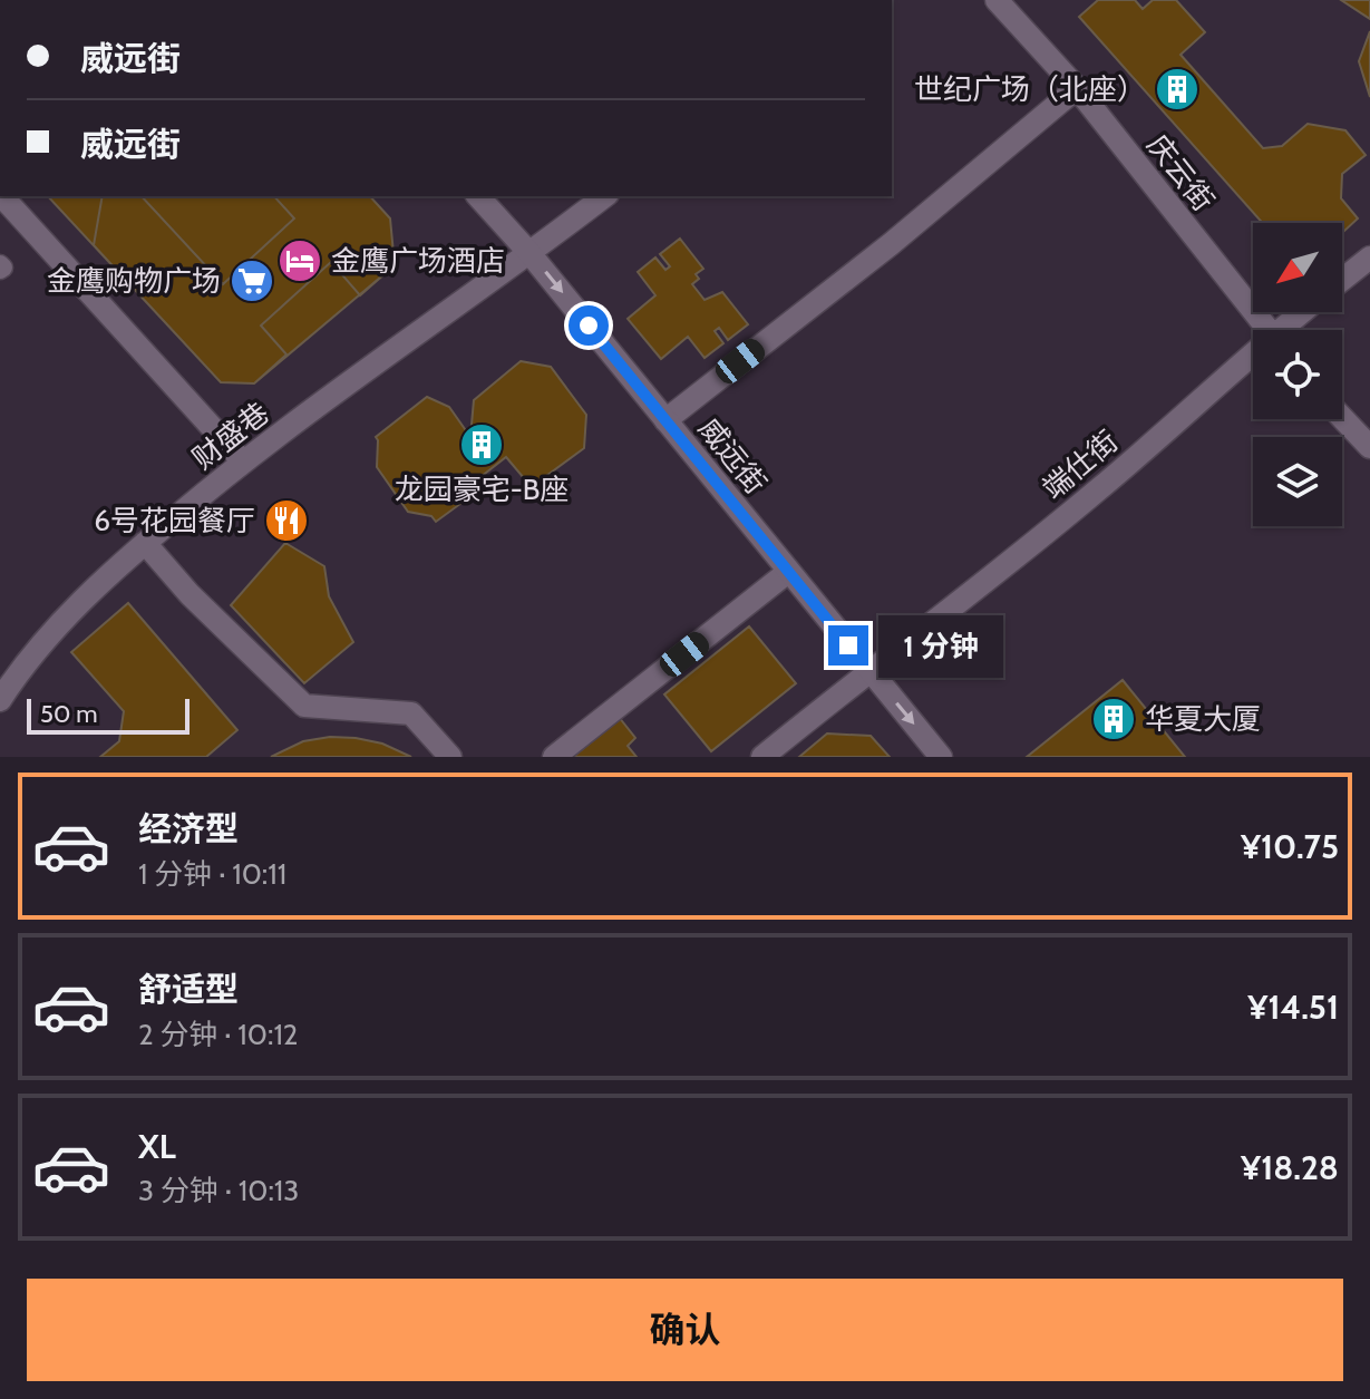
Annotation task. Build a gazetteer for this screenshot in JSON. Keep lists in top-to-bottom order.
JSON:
{
  "streets": {
    "street": [
      "庆云街",
      "财盛巷",
      "威远街",
      "端仕街"
    ]
  },
  "crossings": [
    ["财盛巷", "威远街"],
    ["威远街", "端仕街"]
  ],
  "one_way": ["威远街"],
  "places": {
    "building": ["世纪广场（北座）", "龙园豪宅-B座", "华夏大厦"],
    "hotel": ["金鹰广场酒店"],
    "supermarket": ["金鹰购物广场"],
    "restaurant": ["6号花园餐厅"]
  },
  "scale_bar": "50 m",
  "north": "bottom left",
  "page": {
    "banner": ["威远街", "威远街"],
    "bubble": "1 分钟",
    "scale": "50 m",
    "list": [
      {
        "name": "经济型",
        "note": "1 分钟 · 10:11",
        "value": "¥10.75"
      },
      {
        "name": "舒适型",
        "note": "2 分钟 · 10:12",
        "value": "¥14.51"
      },
      {
        "name": "XL",
        "note": "3 分钟 · 10:13",
        "value": "¥18.28"
      }
    ],
    "buttons": "确认"
  }
}
